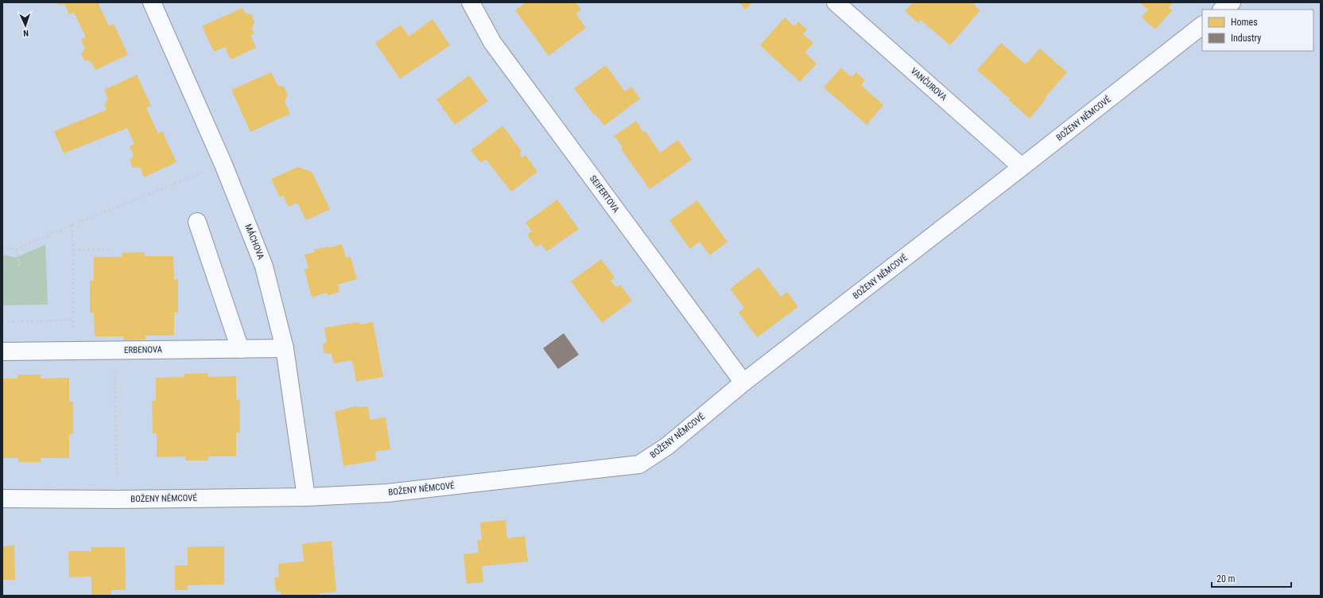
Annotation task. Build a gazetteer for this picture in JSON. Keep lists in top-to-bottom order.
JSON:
{
  "streets": {
    "street": [
      "VANČUROVA",
      "BOŽENY NĚMCOVÉ",
      "SEIFERTOVA",
      "MÁCHOVA",
      "ERBENOVA"
    ]
  },
  "crossings": [
    ["VANČUROVA", "BOŽENY NĚMCOVÉ"],
    ["BOŽENY NĚMCOVÉ", "SEIFERTOVA"],
    ["BOŽENY NĚMCOVÉ", "MÁCHOVA"],
    ["MÁCHOVA", "ERBENOVA"]
  ],
  "legend": ["Homes", "Industry"],
  "scale_bar": "20 m",
  "north": "bottom"
}
